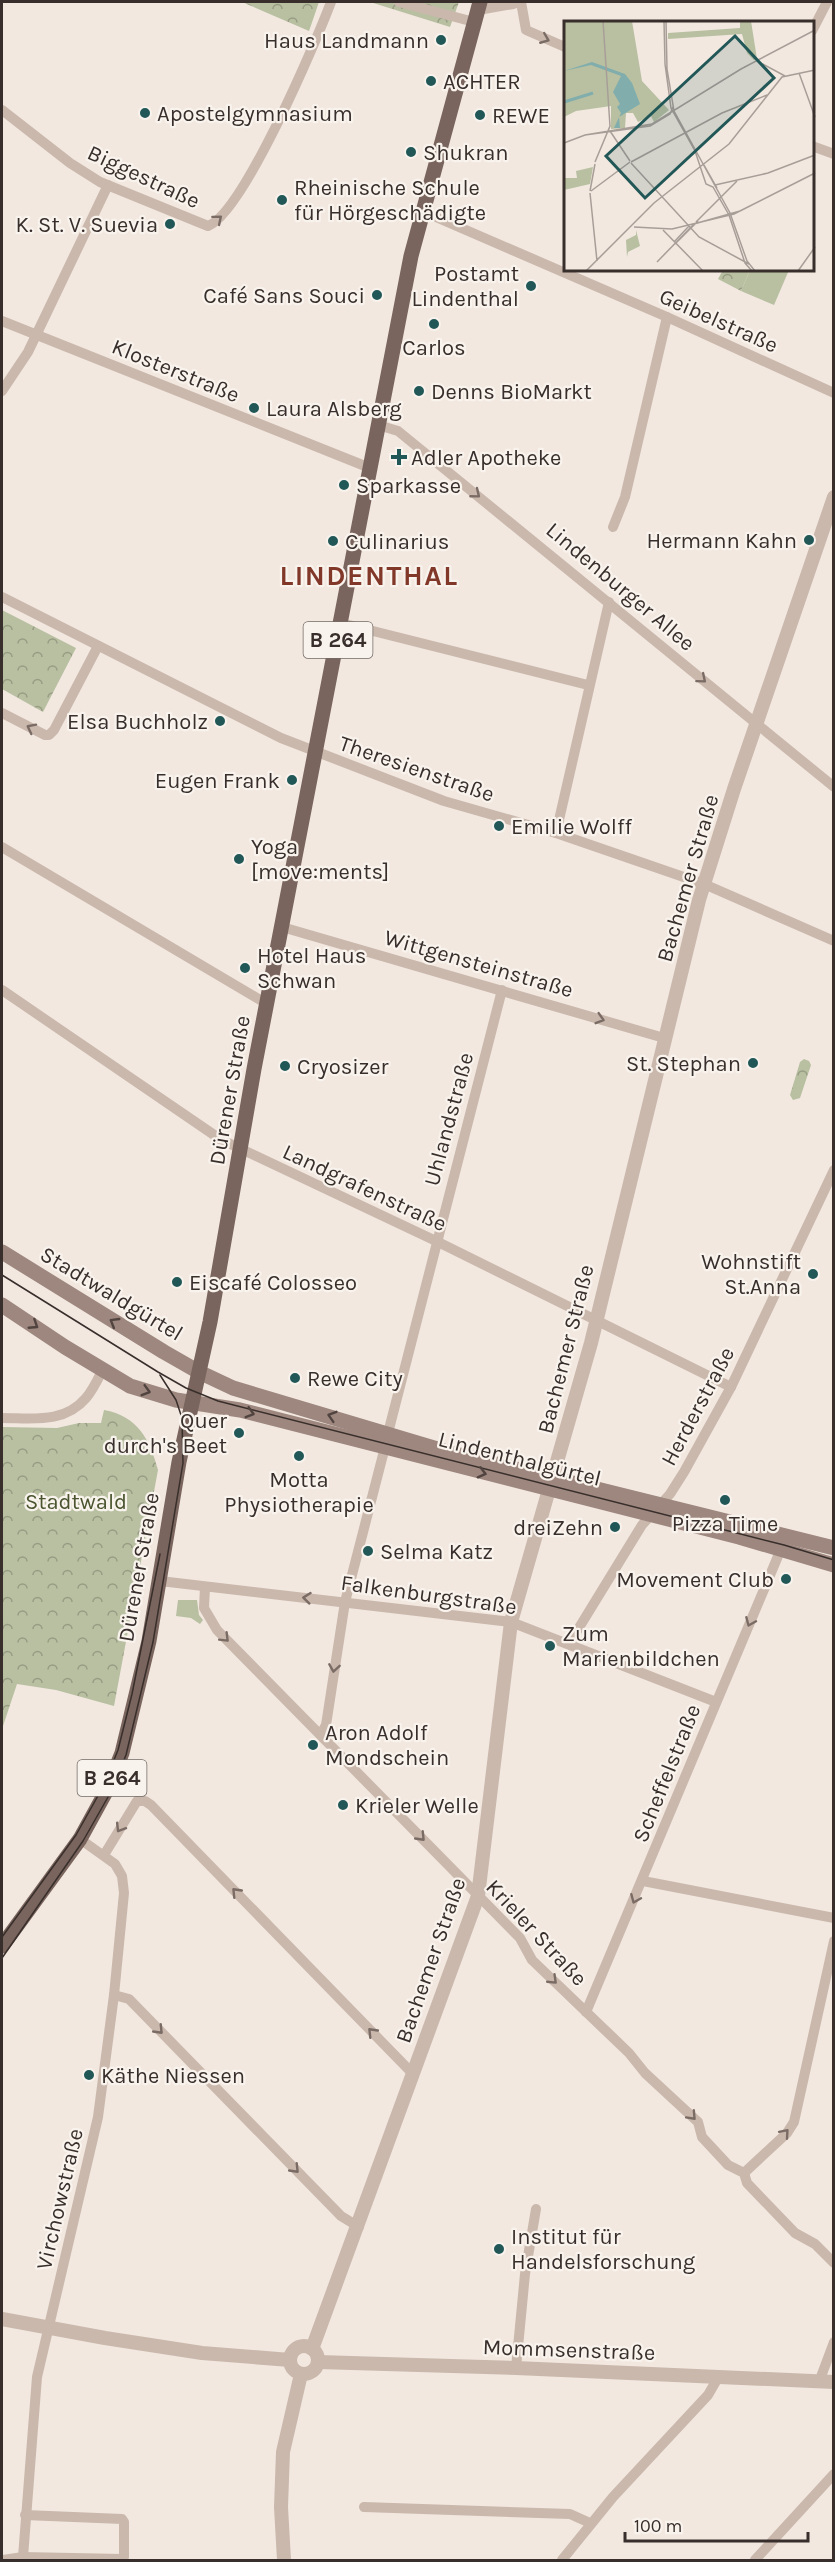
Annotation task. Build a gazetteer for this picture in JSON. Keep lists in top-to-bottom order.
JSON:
{
  "streets": {
    "main road": [
      "B 264",
      "Dürener Straße",
      "Stadtwaldgürtel",
      "Lindenthalgürtel"
    ],
    "street": [
      "Biggestraße",
      "Geibelstraße",
      "Klosterstraße",
      "Lindenburger Allee",
      "Theresienstraße",
      "Bachemer Straße",
      "Wittgensteinstraße",
      "Uhlandstraße",
      "Landgrafenstraße",
      "Herderstraße",
      "Falkenburgstraße",
      "Scheffelstraße",
      "Krieler Straße",
      "Virchowstraße",
      "Mommsenstraße"
    ]
  },
  "crossings": [
    ["Geibelstraße", "Dürener Straße"],
    ["Klosterstraße", "Dürener Straße"],
    ["Lindenburger Allee", "Bachemer Straße"],
    ["Lindenburger Allee", "Dürener Straße"],
    ["Theresienstraße", "Bachemer Straße"],
    ["Theresienstraße", "Dürener Straße"],
    ["Bachemer Straße", "Wittgensteinstraße"],
    ["Bachemer Straße", "Landgrafenstraße"],
    ["Bachemer Straße", "Lindenthalgürtel"],
    ["Bachemer Straße", "Falkenburgstraße"],
    ["Bachemer Straße", "Krieler Straße"],
    ["Bachemer Straße", "Mommsenstraße"],
    ["Wittgensteinstraße", "Dürener Straße"],
    ["Wittgensteinstraße", "Uhlandstraße"],
    ["Dürener Straße", "Landgrafenstraße"],
    ["Dürener Straße", "Stadtwaldgürtel"],
    ["Dürener Straße", "Lindenthalgürtel"],
    ["Dürener Straße", "Falkenburgstraße"],
    ["Dürener Straße", "Virchowstraße"],
    ["Uhlandstraße", "Landgrafenstraße"],
    ["Uhlandstraße", "Lindenthalgürtel"],
    ["Uhlandstraße", "Falkenburgstraße"],
    ["Uhlandstraße", "Krieler Straße"],
    ["Landgrafenstraße", "Herderstraße"],
    ["Stadtwaldgürtel", "Lindenthalgürtel"],
    ["Herderstraße", "Lindenthalgürtel"],
    ["Herderstraße", "Falkenburgstraße"],
    ["Lindenthalgürtel", "Scheffelstraße"],
    ["Falkenburgstraße", "Scheffelstraße"],
    ["Falkenburgstraße", "Krieler Straße"],
    ["Scheffelstraße", "Krieler Straße"]
  ],
  "one_way": [
    "Lindenburger Allee",
    "Wittgensteinstraße",
    "Scheffelstraße",
    "Krieler Straße"
  ],
  "districts": ["LINDENTHAL"],
  "parks": ["Stadtwald"],
  "places": {
    "other": [
      "Haus Landmann",
      "ACHTER",
      "Apostelgymnasium",
      "REWE",
      "Shukran",
      "Rheinische Schule für Hörgeschädigte",
      "K. St. V. Suevia",
      "Postamt Lindenthal",
      "Café Sans Souci",
      "Carlos",
      "Denns BioMarkt",
      "Laura Alsberg",
      "Sparkasse",
      "Hermann Kahn",
      "Culinarius",
      "Elsa Buchholz",
      "Eugen Frank",
      "Emilie Wolff",
      "Yoga [move:ments]",
      "Hotel Haus Schwan",
      "St. Stephan",
      "Cryosizer",
      "Wohnstift St.Anna",
      "Eiscafé Colosseo",
      "Rewe City",
      "Quer durch's Beet",
      "Motta Physiotherapie",
      "Pizza Time",
      "dreiZehn",
      "Selma Katz",
      "Movement Club",
      "Zum Marienbildchen",
      "Aron Adolf Mondschein",
      "Krieler Welle",
      "Käthe Niessen",
      "Institut für Handelsforschung"
    ],
    "health": ["Adler Apotheke"]
  },
  "scale_bar": "100 m"
}
